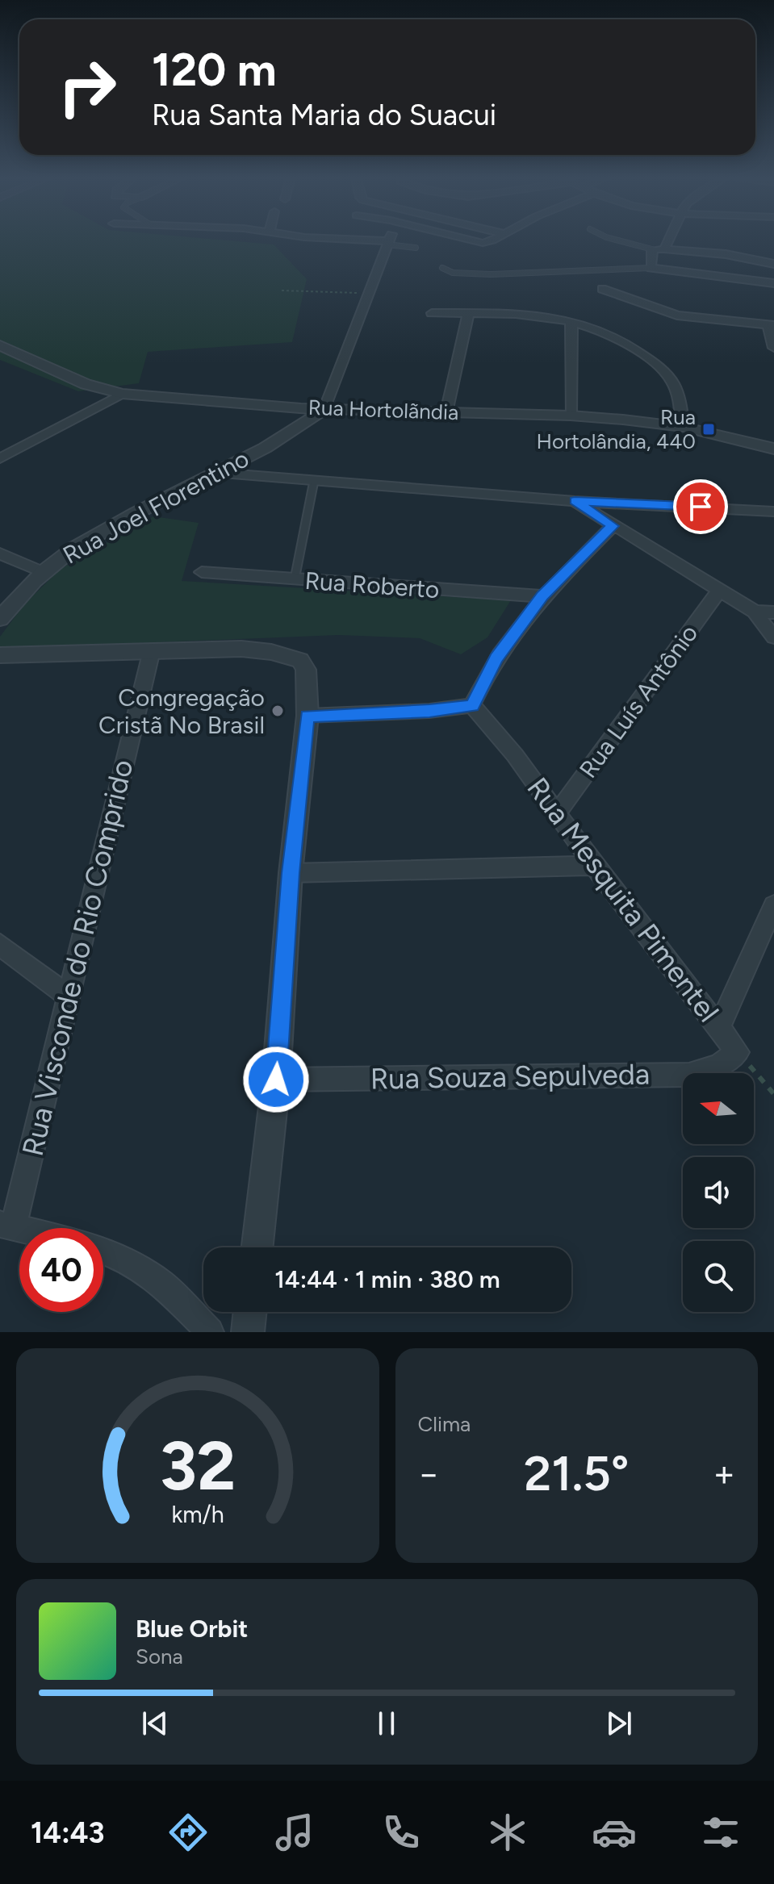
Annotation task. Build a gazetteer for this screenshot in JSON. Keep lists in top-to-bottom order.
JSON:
{
  "streets": {
    "street": [
      "Rua Hortolãndia",
      "Rua Joel Florentino",
      "Rua Roberto",
      "Rua Luís Antônio",
      "Rua Mesquita Pimentel",
      "Rua Visconde do Rio Comprido",
      "Rua Souza Sepulveda"
    ]
  },
  "crossings": [
    ["Rua Hortolãndia", "Rua Joel Florentino"],
    ["Rua Luís Antônio", "Rua Mesquita Pimentel"],
    ["Rua Mesquita Pimentel", "Rua Souza Sepulveda"]
  ],
  "places": {
    "transit": ["Rua Hortolândia, 440"],
    "other": ["Congregação Cristã No Brasil"]
  },
  "north": "left",
  "page": {
    "turn": ["120 m", "Rua Santa Maria do Suacui"],
    "limit": "40",
    "trip": "14:44 · 1 min · 380 m",
    "tile": "Clima",
    "heat": ["−", "21.5°", "+"],
    "song": ["Blue Orbit", "Sona"],
    "tabs": "14:43",
    "gauge": ["32", "km/h"]
  }
}
